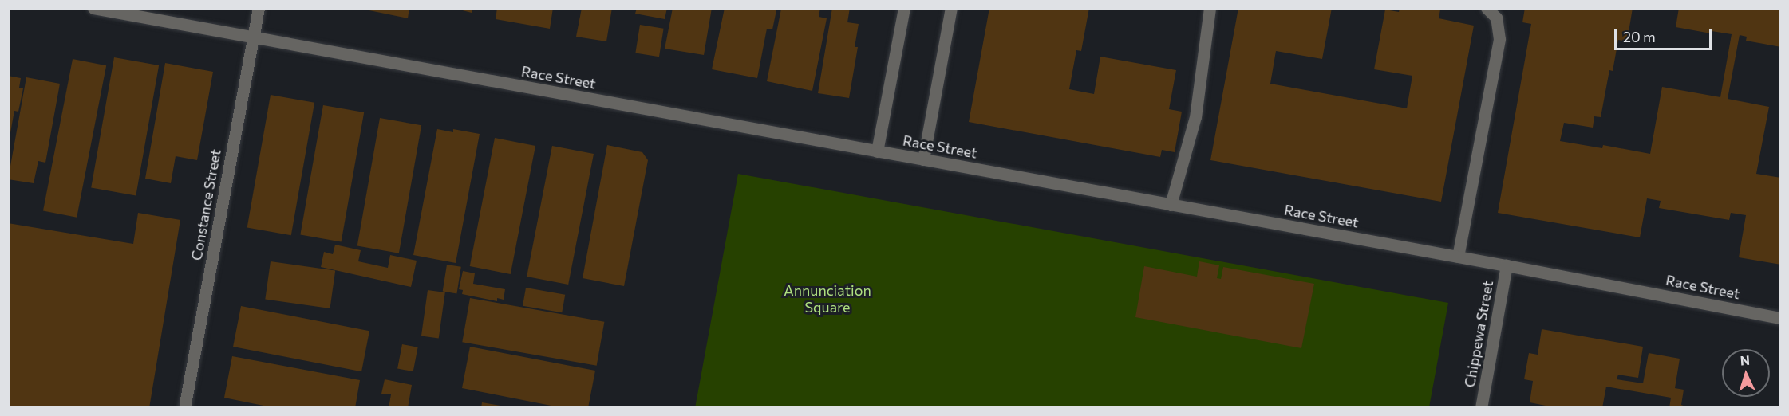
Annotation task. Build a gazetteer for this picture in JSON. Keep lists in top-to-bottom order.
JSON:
{
  "streets": {
    "street": ["Race Street", "Constance Street", "Chippewa Street"]
  },
  "crossings": [
    ["Race Street", "Constance Street"],
    ["Race Street", "Chippewa Street"]
  ],
  "parks": ["Annunciation Square"],
  "scale_bar": "20 m",
  "north": "top"
}
